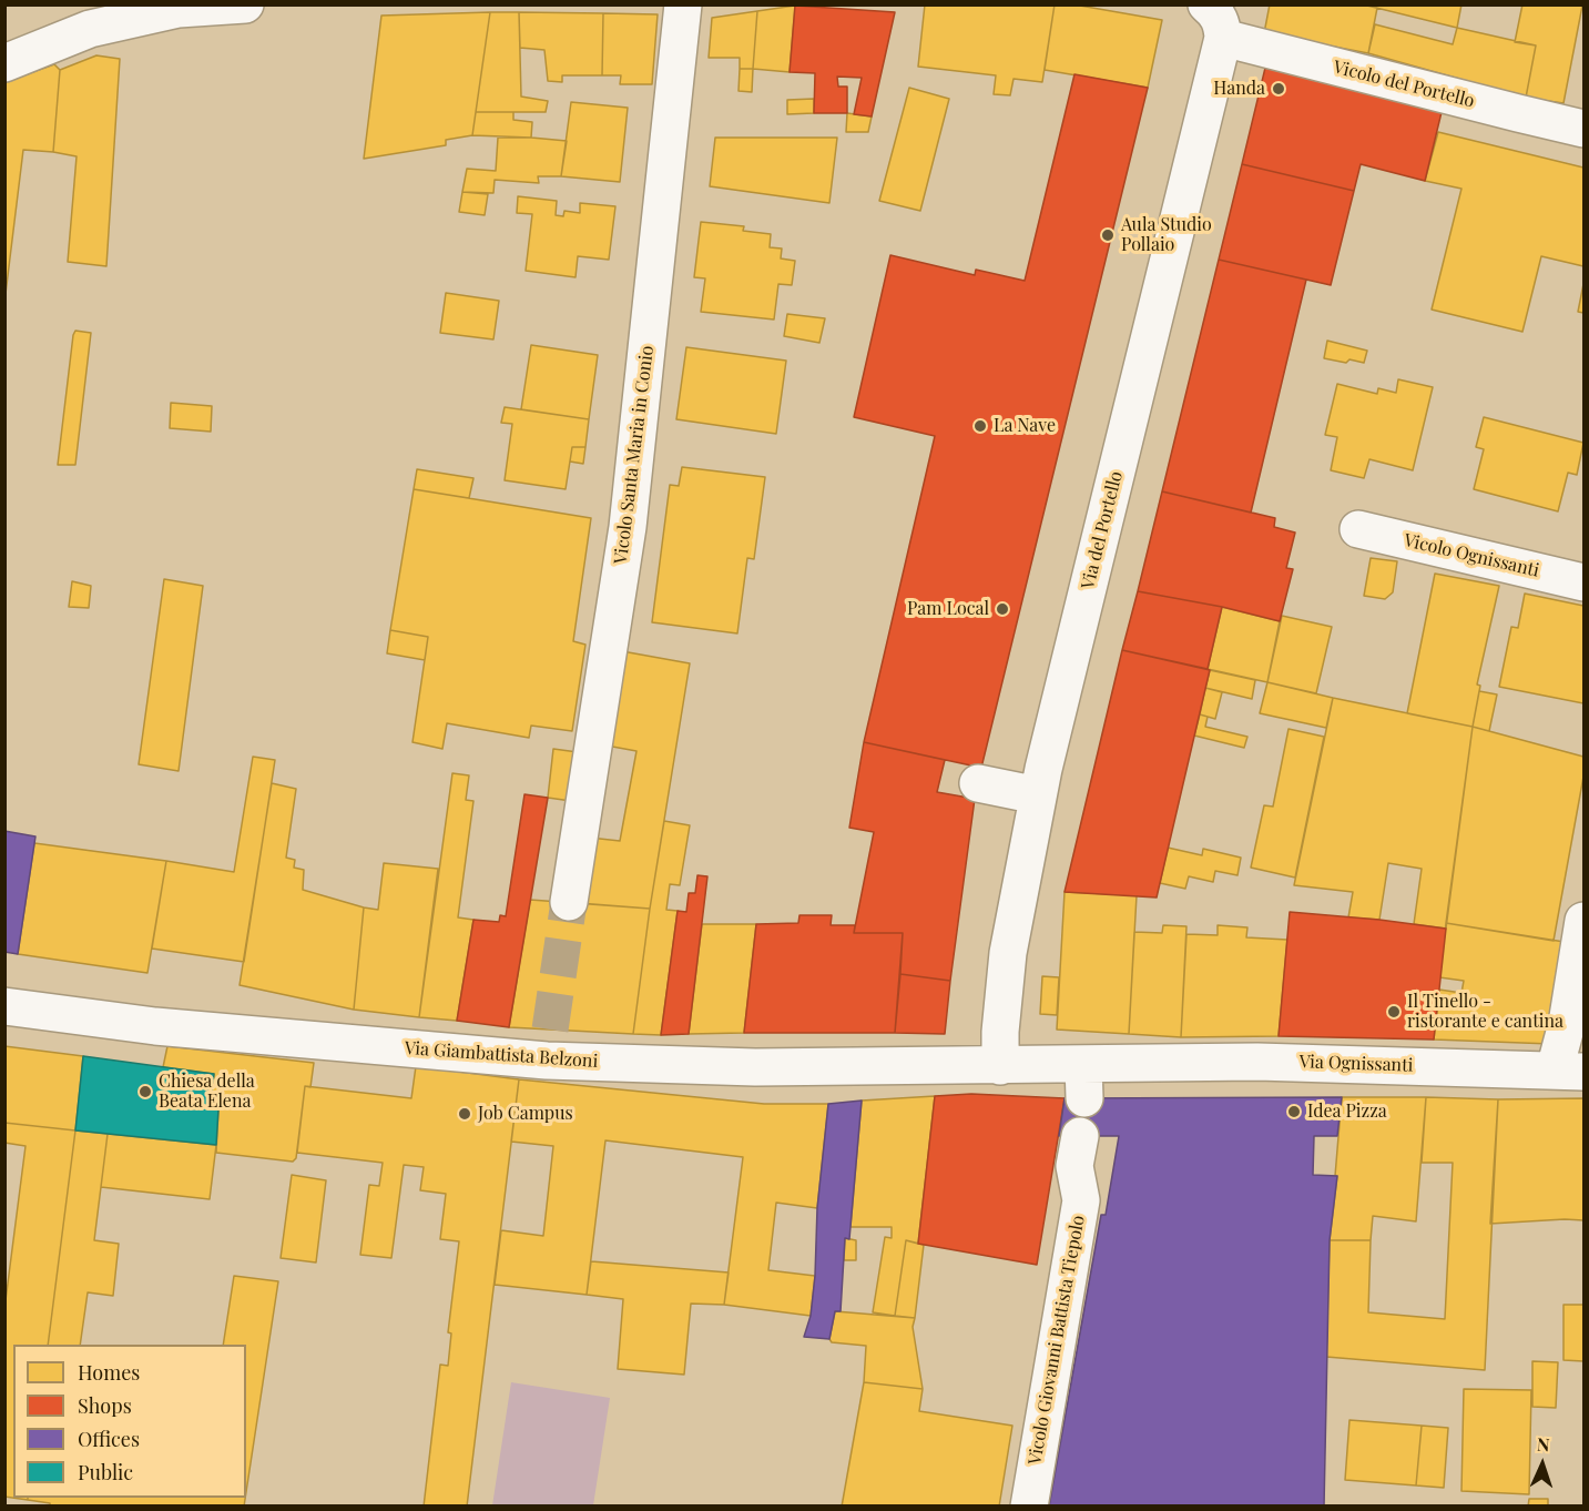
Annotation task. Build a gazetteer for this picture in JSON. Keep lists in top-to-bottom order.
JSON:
{
  "streets": {
    "street": [
      "Vicolo del Portello",
      "Vicolo Santa Maria in Conio",
      "Via del Portello",
      "Vicolo Ognissanti",
      "Via Giambattista Belzoni",
      "Via Ognissanti",
      "Vicolo Giovanni Battista Tiepolo"
    ]
  },
  "crossings": [
    ["Vicolo del Portello", "Via del Portello"],
    ["Via del Portello", "Via Giambattista Belzoni"],
    ["Via Giambattista Belzoni", "Via Ognissanti"]
  ],
  "places": [
    "Handa",
    "Aula Studio Pollaio",
    "La Nave",
    "Pam Local",
    "Il Tinello - ristorante e cantina",
    "Chiesa della Beata Elena",
    "Idea Pizza",
    "Job Campus"
  ],
  "legend": [
    "Homes",
    "Shops",
    "Offices",
    "Public"
  ],
  "north": "top"
}
